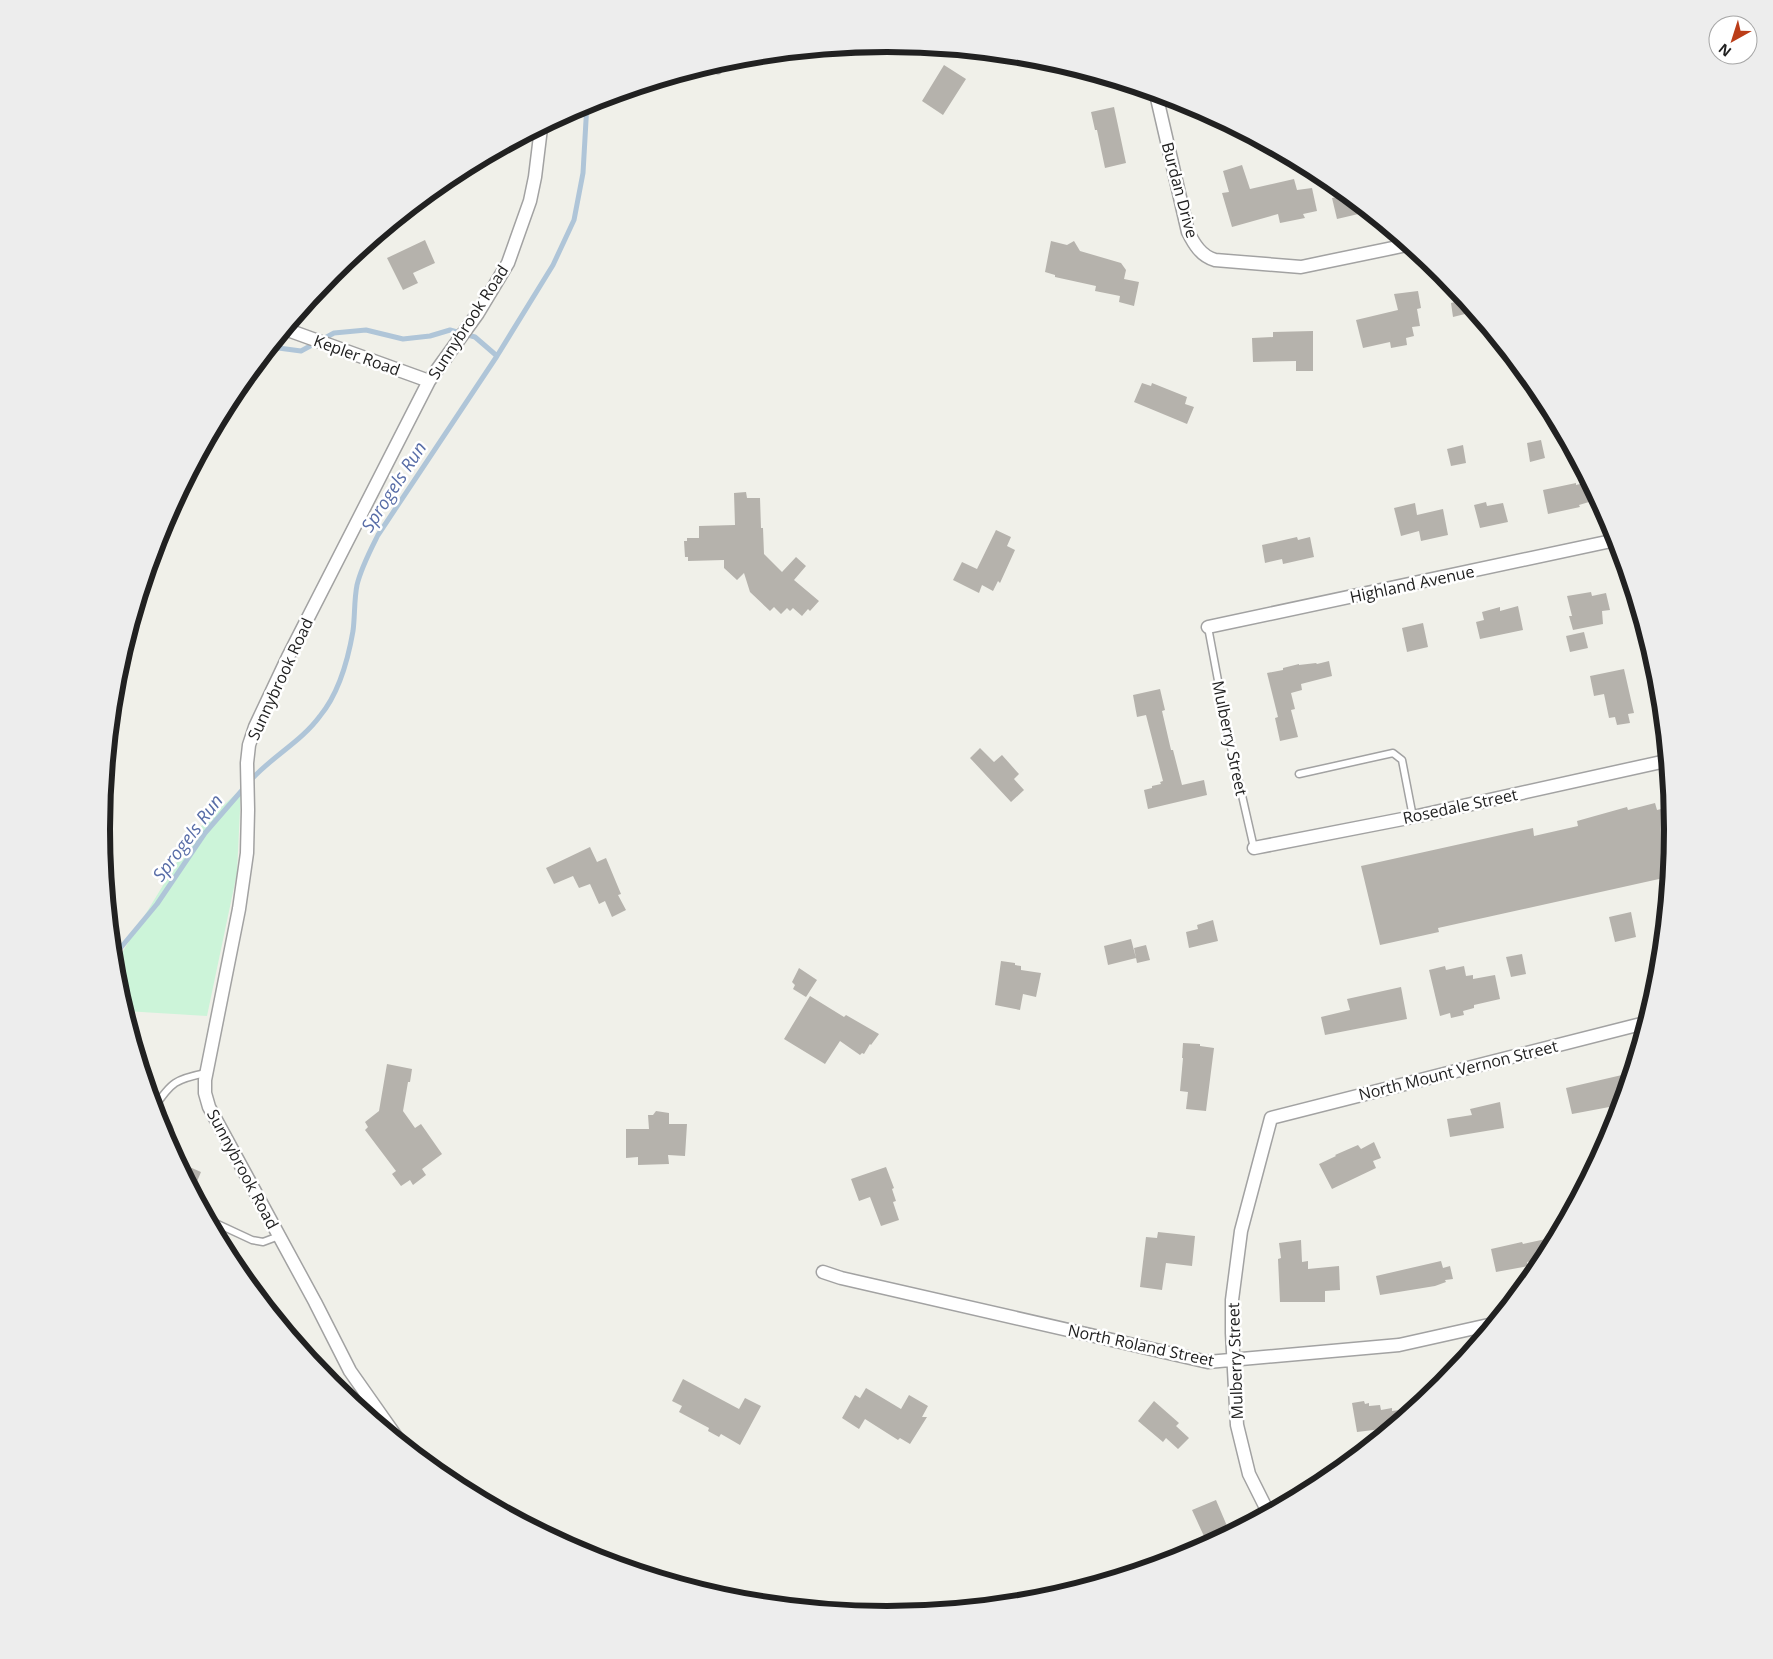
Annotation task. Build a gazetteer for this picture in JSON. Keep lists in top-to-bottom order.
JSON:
{
  "streets": {
    "street": [
      "Burdan Drive",
      "Sunnybrook Road",
      "Kepler Road",
      "Highland Avenue",
      "Mulberry Street",
      "Rosedale Street",
      "North Mount Vernon Street",
      "North Roland Street"
    ]
  },
  "crossings": [
    ["Sunnybrook Road", "Kepler Road"],
    ["Highland Avenue", "Mulberry Street"],
    ["Mulberry Street", "Rosedale Street"],
    ["Mulberry Street", "North Mount Vernon Street"],
    ["Mulberry Street", "North Roland Street"]
  ],
  "water": ["Sprogels Run"],
  "north": "bottom left"
}
